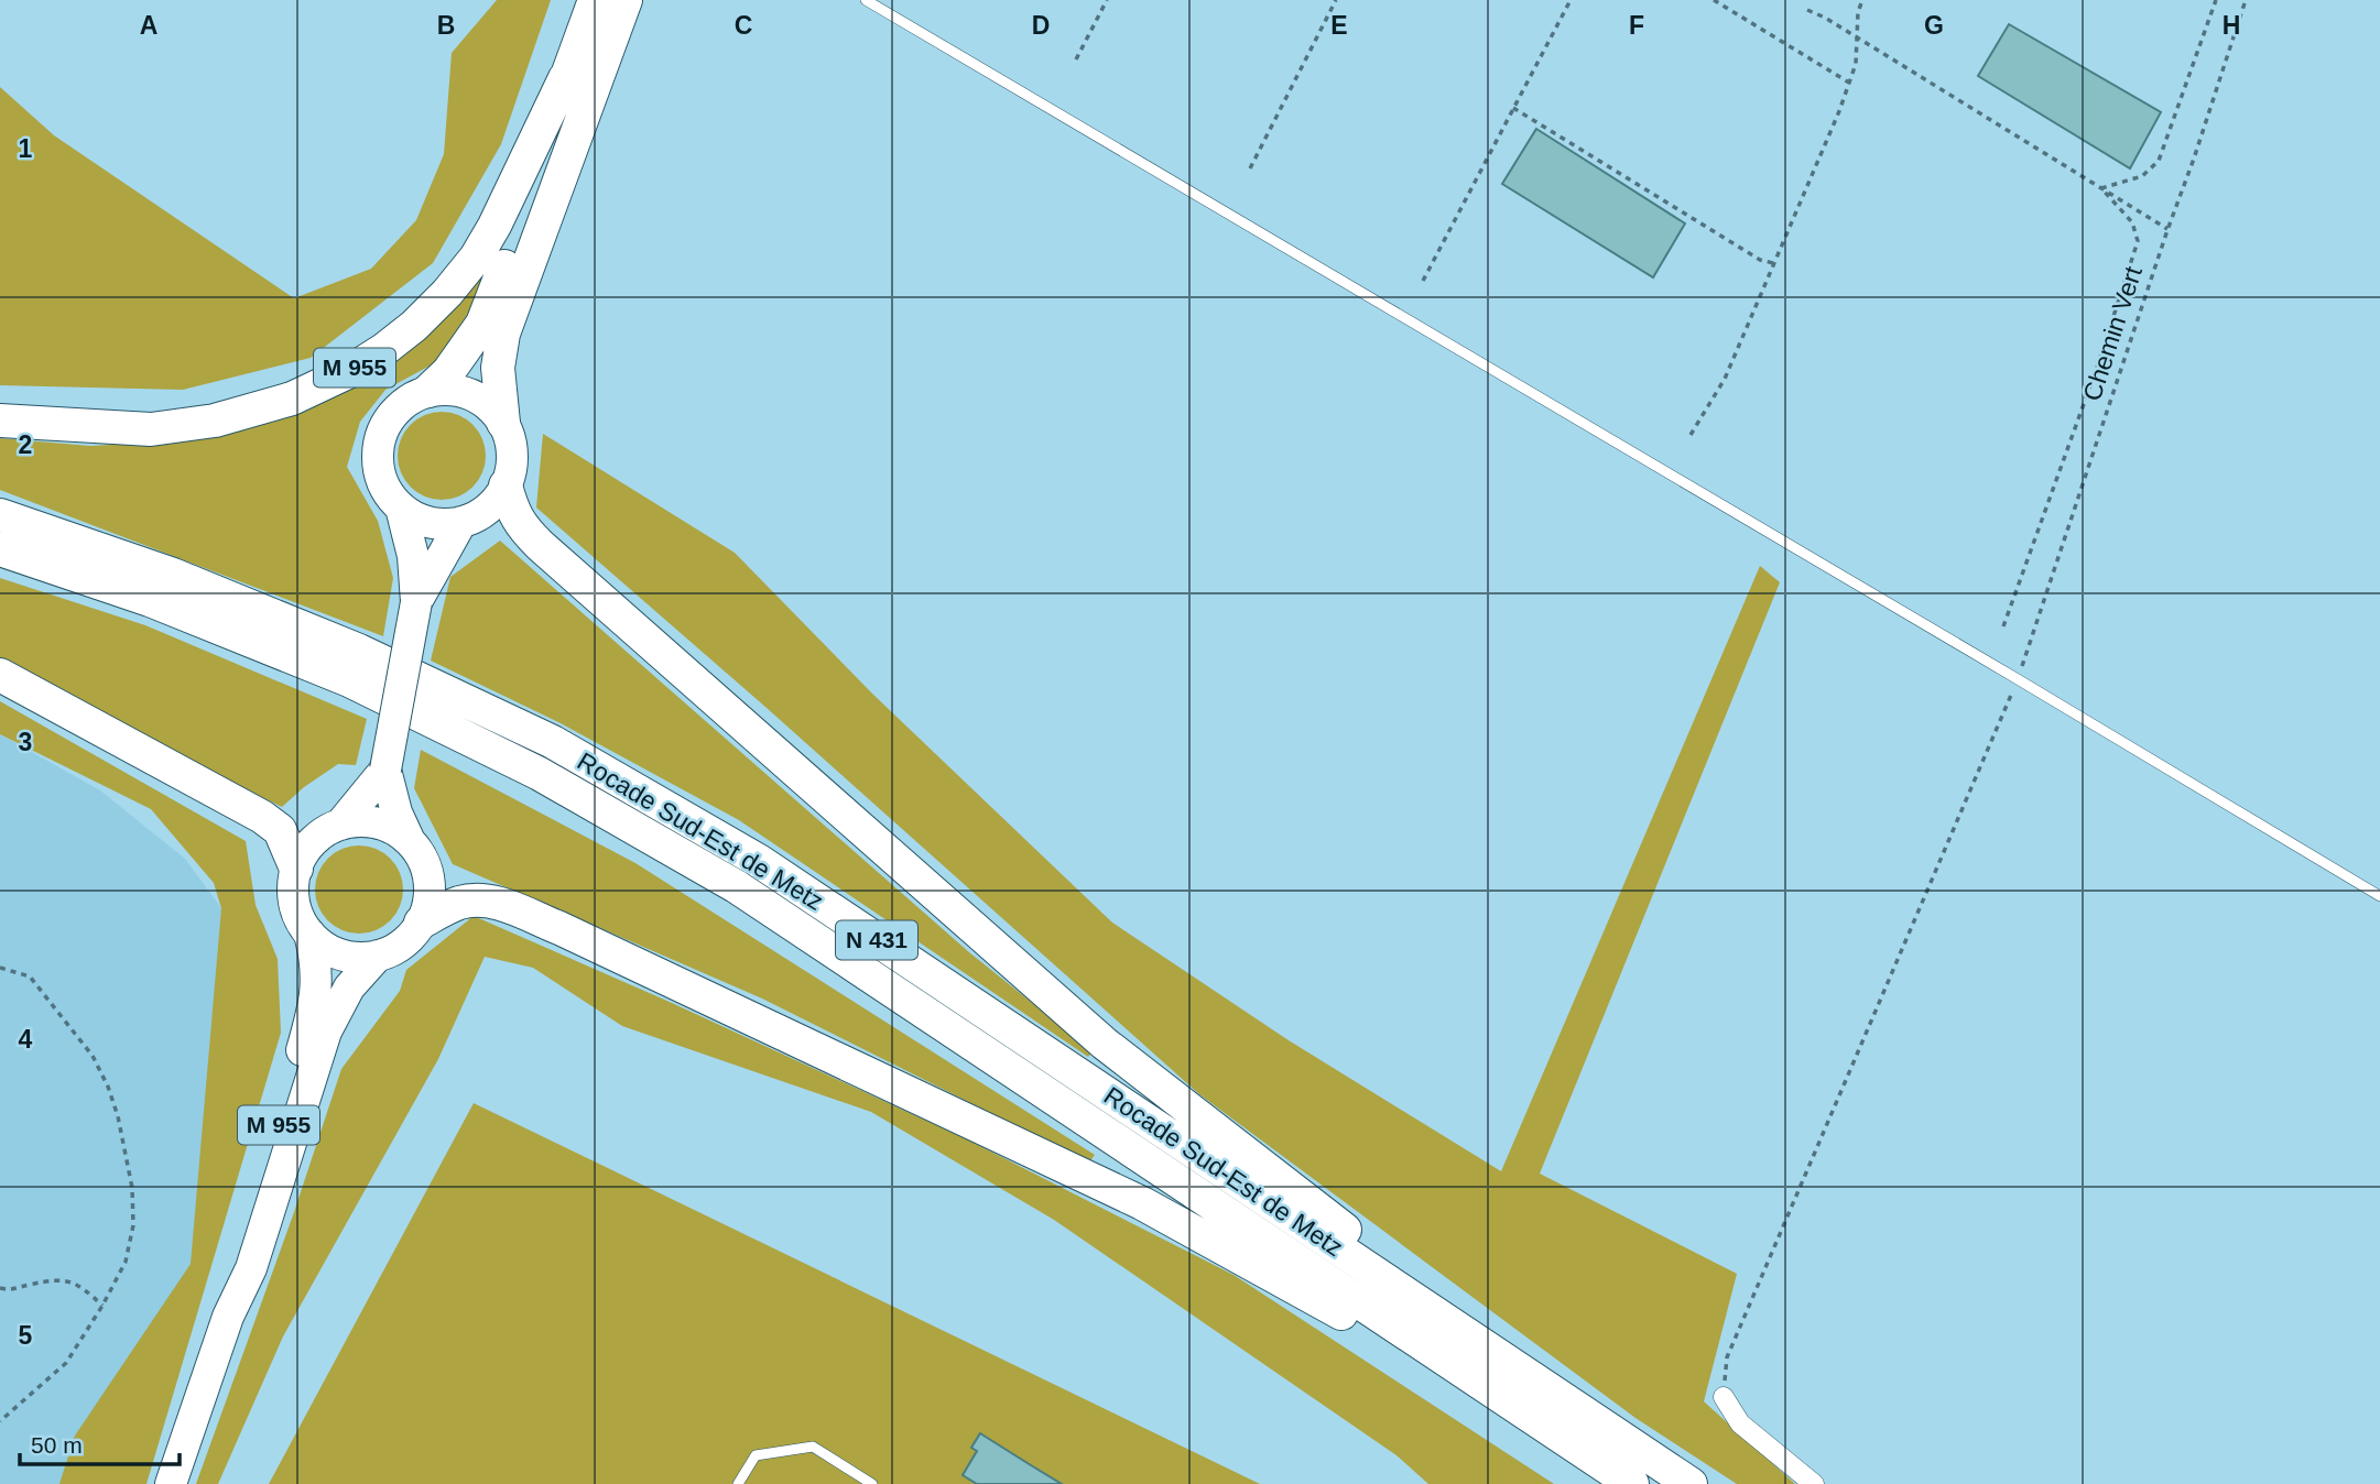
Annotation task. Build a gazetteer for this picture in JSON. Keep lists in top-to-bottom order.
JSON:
{
  "streets": {
    "highway": ["M 955", "Rocade Sud-Est de Metz", "N 431"],
    "path": ["Chemin Vert"]
  },
  "scale_bar": "50 m",
  "grid": {
    "columns": [
      "A",
      "B",
      "C",
      "D",
      "E",
      "F",
      "G",
      "H"
    ],
    "rows": [
      "1",
      "2",
      "3",
      "4",
      "5"
    ]
  }
}
